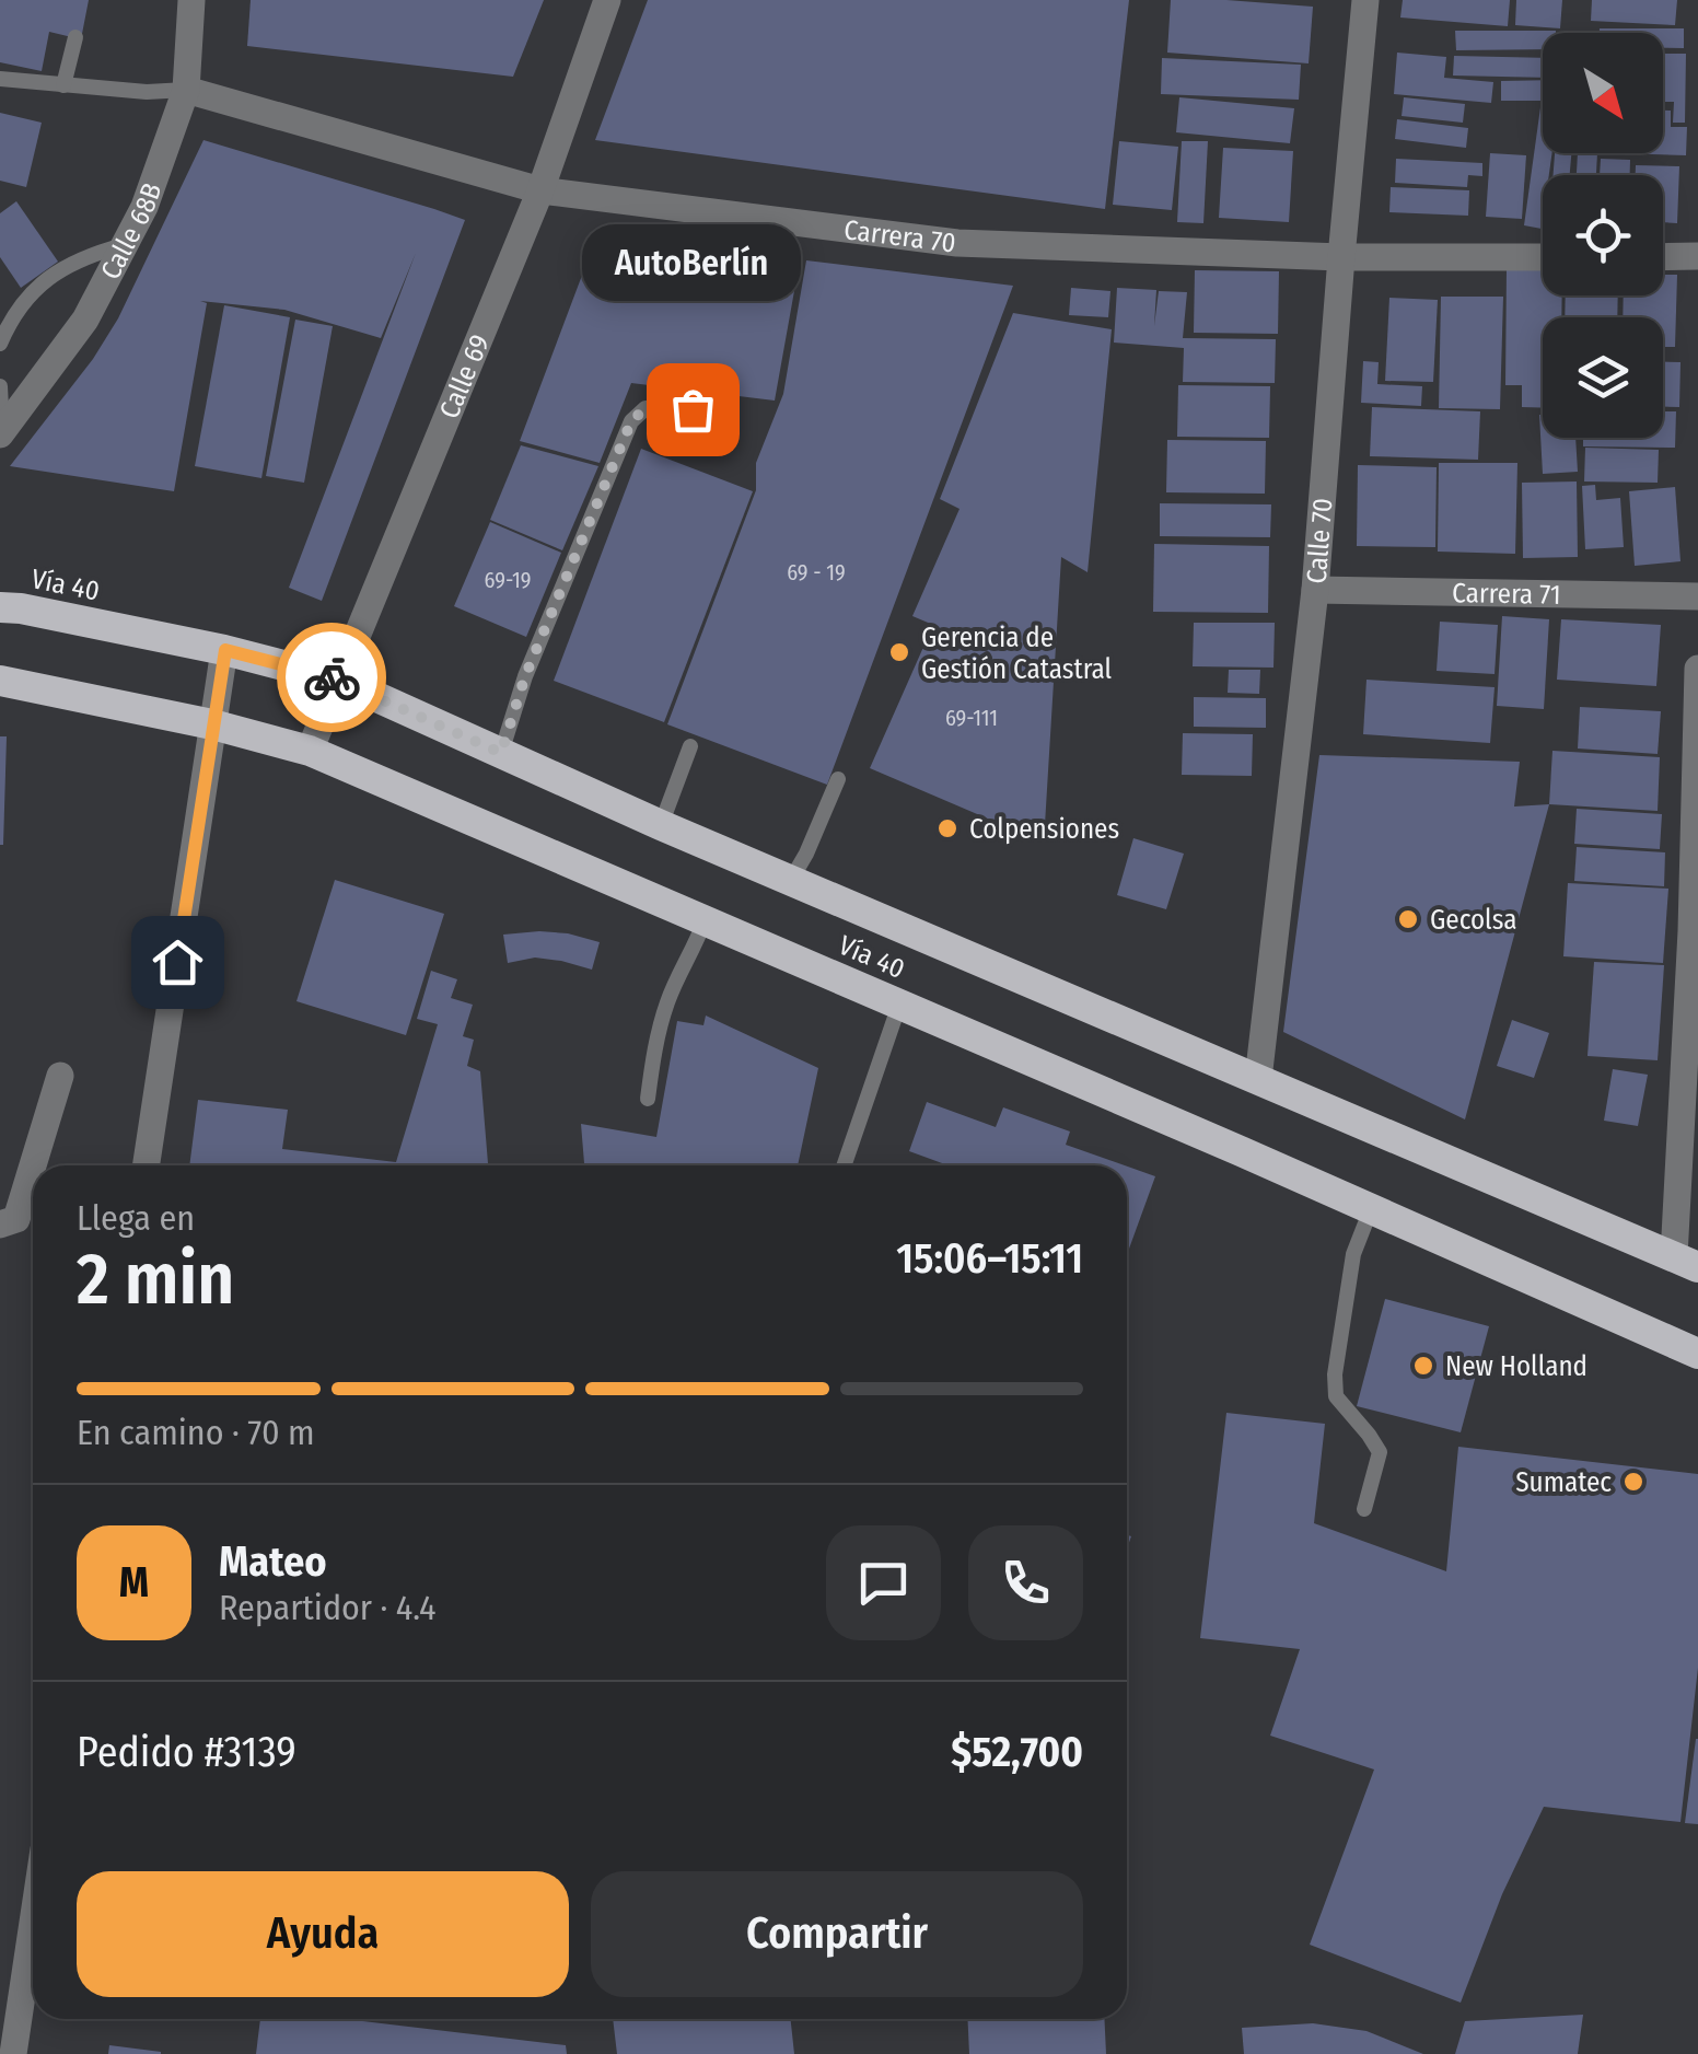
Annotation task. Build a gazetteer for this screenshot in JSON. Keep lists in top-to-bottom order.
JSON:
{
  "streets": {
    "highway": ["Vía 40"],
    "street": [
      "Calle 68B",
      "Carrera 70",
      "Calle 69",
      "Calle 70",
      "Carrera 71"
    ]
  },
  "crossings": [
    ["Calle 68B", "Carrera 70"],
    ["Carrera 70", "Calle 69"],
    ["Carrera 70", "Calle 70"],
    ["Calle 69", "Vía 40"],
    ["Calle 70", "Vía 40"],
    ["Calle 70", "Carrera 71"]
  ],
  "places": [
    "AutoBerlín",
    "Gerencia de Gestión Catastral",
    "Colpensiones",
    "Gecolsa",
    "New Holland",
    "Sumatec"
  ],
  "house_numbers": ["69 - 19", "69-19", "69-111"],
  "north": "bottom right",
  "page": {
    "bubble": "AutoBerlín",
    "heading": ["2 min", "Llega en", "15:06–15:11"],
    "panel": [
      "Mateo",
      "Repartidor · 4.4",
      "Pedido #3139",
      "$52,700"
    ],
    "bar": "En camino · 70 m",
    "round": "M",
    "buttons": ["Ayuda", "Compartir"]
  }
}
